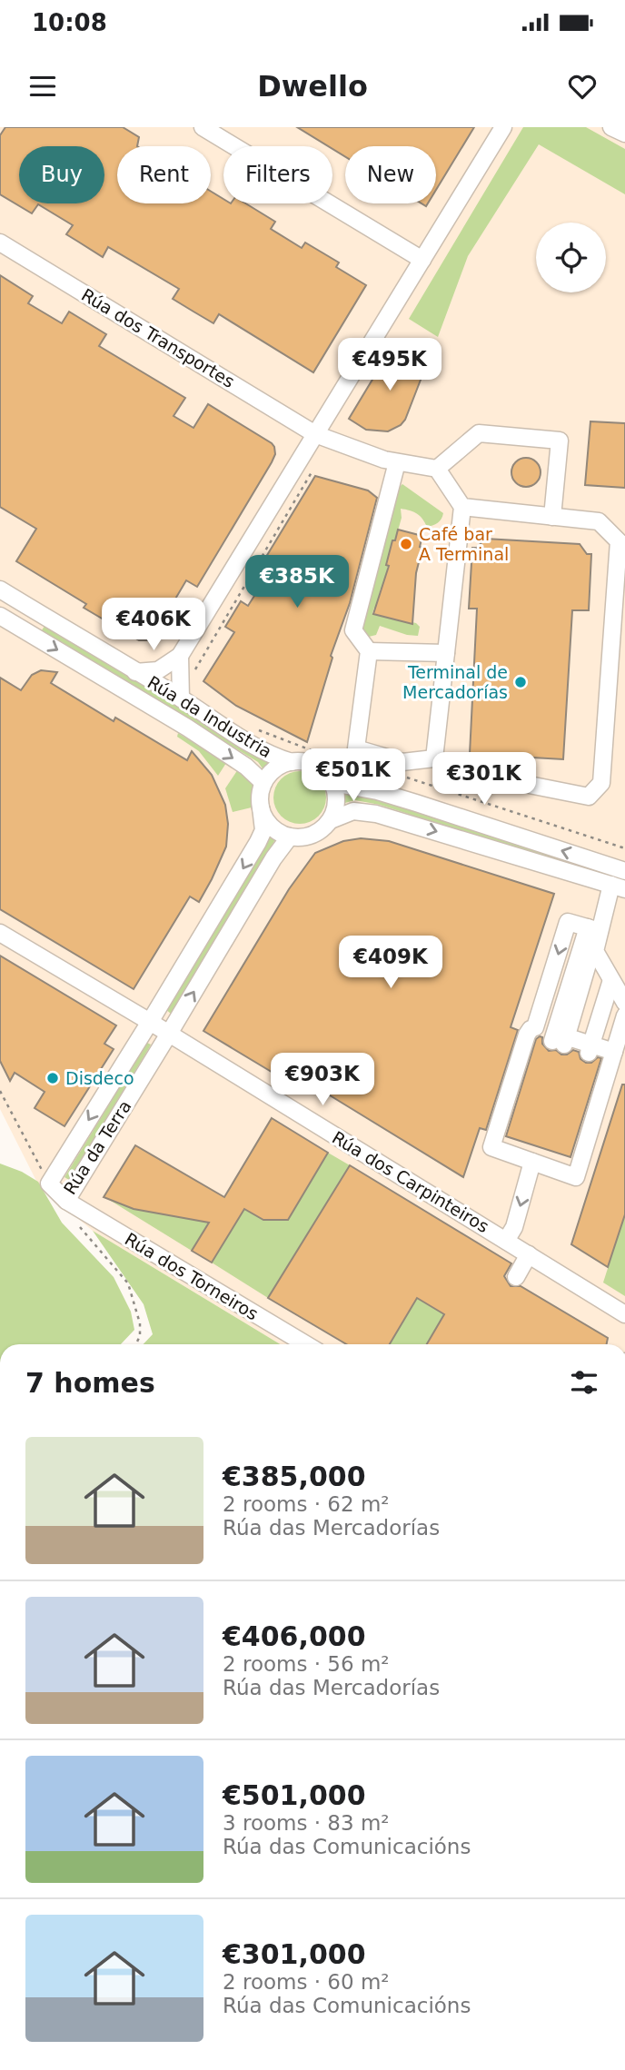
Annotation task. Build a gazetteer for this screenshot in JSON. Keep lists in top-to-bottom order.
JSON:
{
  "streets": {
    "street": [
      "Rúa dos Transportes",
      "Rúa da Industria",
      "Rúa da Terra",
      "Rúa dos Carpinteiros",
      "Rúa dos Torneiros"
    ]
  },
  "crossings": [
    ["Rúa da Industria", "Rúa da Terra"],
    ["Rúa da Terra", "Rúa dos Carpinteiros"],
    ["Rúa da Terra", "Rúa dos Torneiros"]
  ],
  "places": ["Café bar A Terminal", "Terminal de Mercadorías", "Disdeco"],
  "page": {
    "status": "10:08",
    "header": "Dwello",
    "chip": [
      "Buy",
      "Rent",
      "Filters",
      "New"
    ],
    "price": [
      "€495K",
      "€385K",
      "€406K",
      "€501K",
      "€301K",
      "€409K",
      "€903K"
    ],
    "heading": "7 homes",
    "list": [
      {
        "name": "€385,000",
        "note": "2 rooms · 62 m² · Rúa das Mercadorías"
      },
      {
        "name": "€406,000",
        "note": "2 rooms · 56 m² · Rúa das Mercadorías"
      },
      {
        "name": "€501,000",
        "note": "3 rooms · 83 m² · Rúa das Comunicacións"
      },
      {
        "name": "€301,000",
        "note": "2 rooms · 60 m² · Rúa das Comunicacións"
      }
    ]
  }
}
